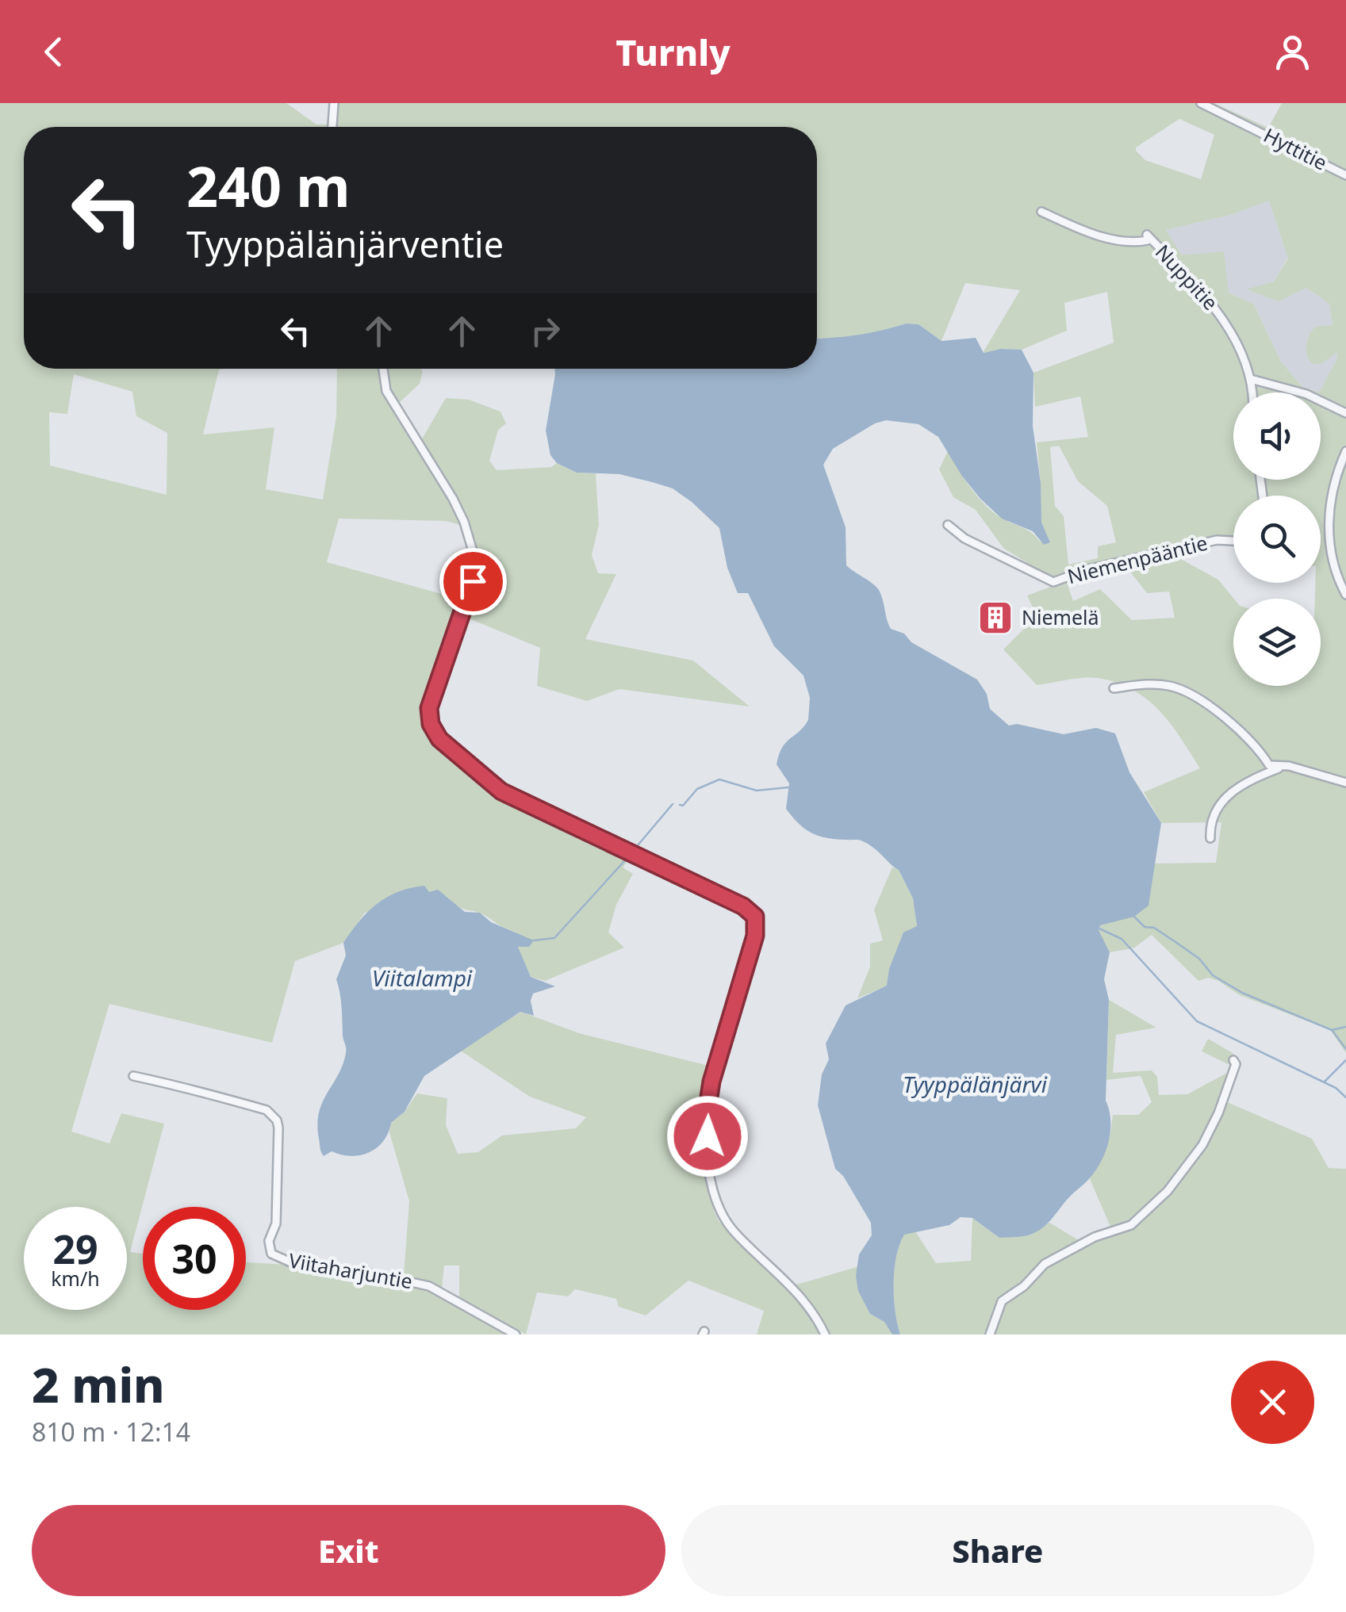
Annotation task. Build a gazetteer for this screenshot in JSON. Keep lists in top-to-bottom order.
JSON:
{
  "streets": {
    "street": [
      "Hyttitie",
      "Nuppitie",
      "Niemenpääntie",
      "Viitaharjuntie"
    ]
  },
  "water": ["Viitalampi", "Tyyppälänjärvi"],
  "places": {
    "building": ["Niemelä"]
  },
  "page": {
    "header": "Turnly",
    "turn": ["240 m", "Tyyppälänjärventie"],
    "speed": "29 km/h",
    "limit": "30",
    "heading": ["2 min", "810 m · 12:14"],
    "buttons": ["Exit", "Share"]
  }
}
